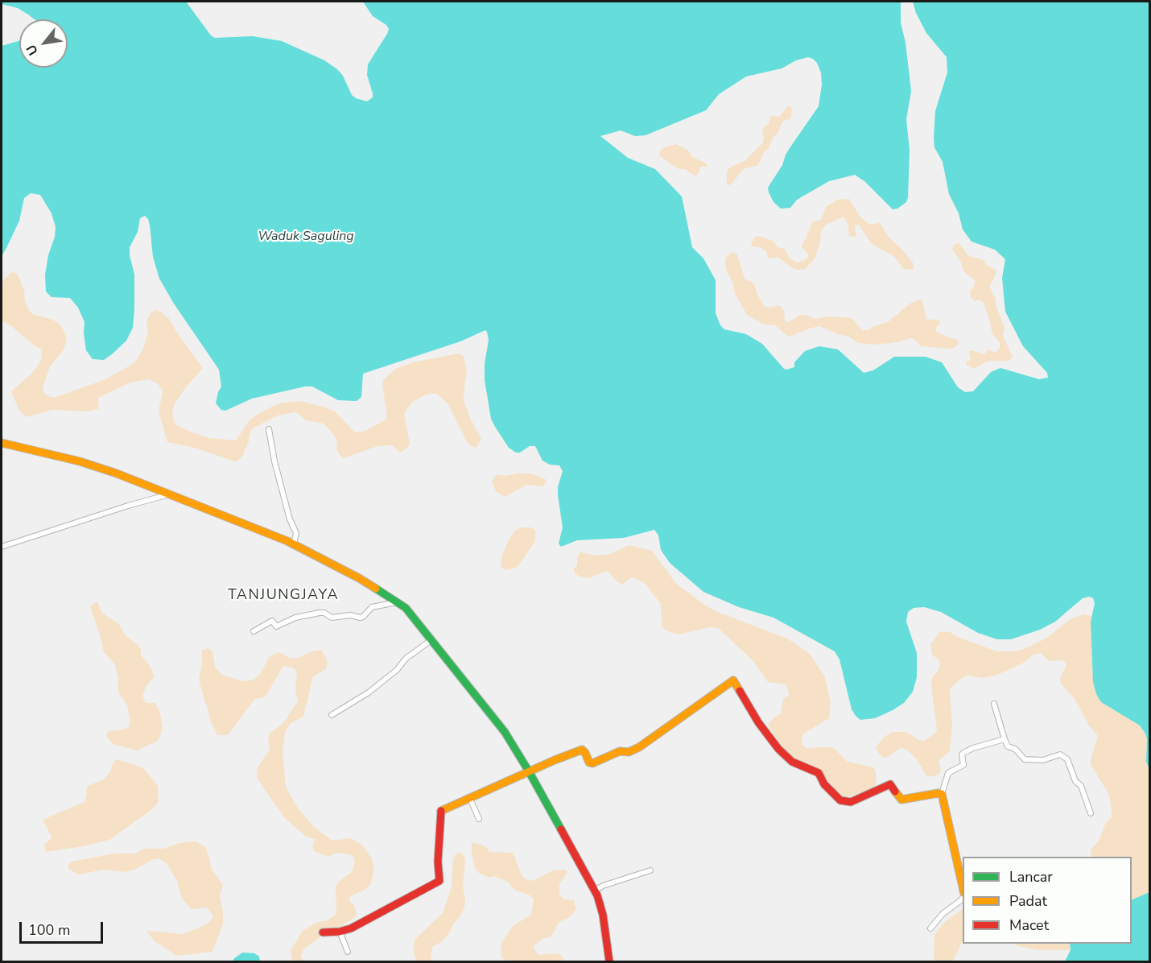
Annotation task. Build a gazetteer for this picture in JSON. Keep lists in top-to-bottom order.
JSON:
{
  "districts": ["TANJUNGJAYA"],
  "water": ["Waduk Saguling"],
  "legend": ["Lancar", "Padat", "Macet"],
  "scale_bar": "100 m",
  "north": "bottom left"
}
